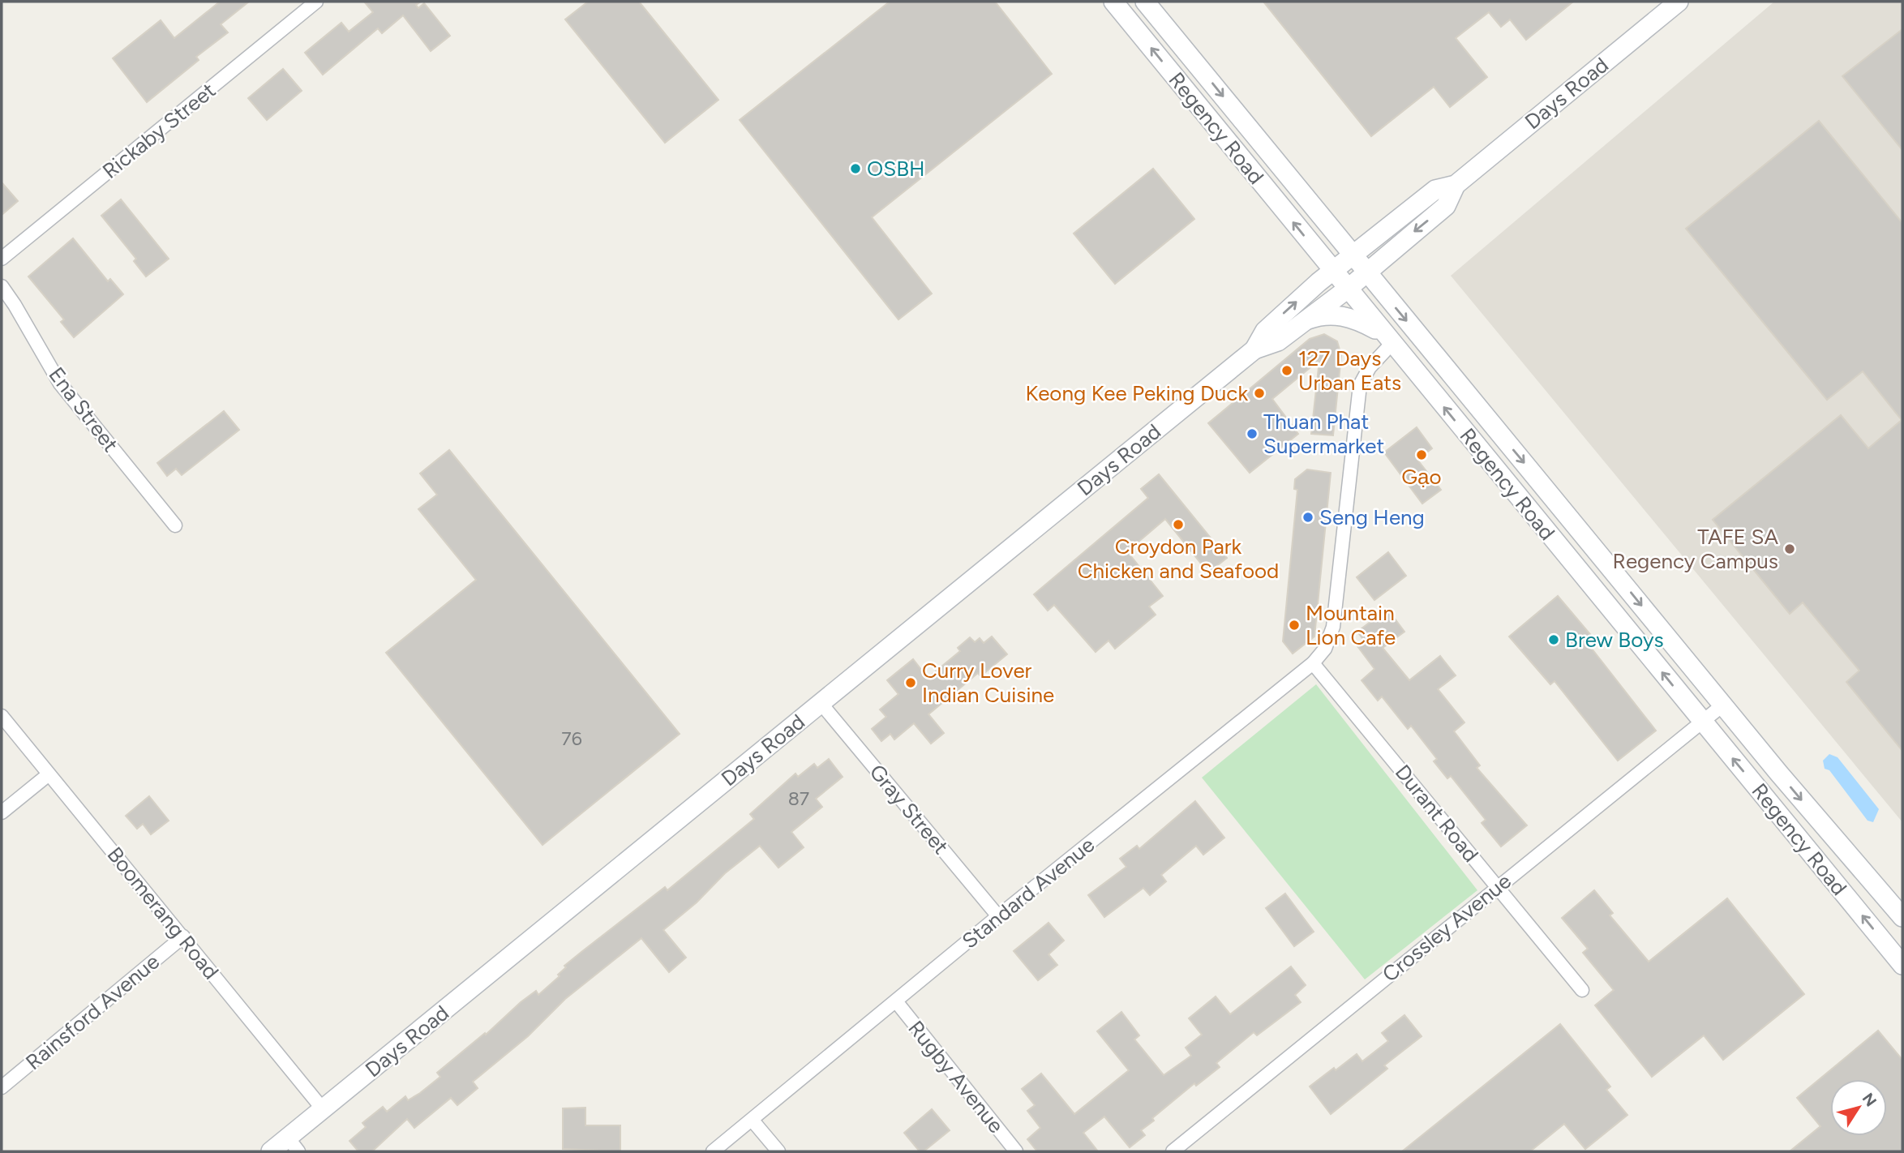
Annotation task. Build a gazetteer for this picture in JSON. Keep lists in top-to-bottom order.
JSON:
{
  "streets": {
    "main road": ["Days Road", "Regency Road"],
    "street": [
      "Rickaby Street",
      "Ena Street",
      "Gray Street",
      "Durant Road",
      "Standard Avenue",
      "Boomerang Road",
      "Crossley Avenue",
      "Rainsford Avenue",
      "Rugby Avenue"
    ]
  },
  "crossings": [
    ["Days Road", "Regency Road"],
    ["Days Road", "Gray Street"],
    ["Days Road", "Boomerang Road"],
    ["Regency Road", "Standard Avenue"],
    ["Regency Road", "Crossley Avenue"],
    ["Gray Street", "Standard Avenue"],
    ["Durant Road", "Standard Avenue"],
    ["Durant Road", "Crossley Avenue"],
    ["Standard Avenue", "Rugby Avenue"],
    ["Boomerang Road", "Rainsford Avenue"]
  ],
  "places": [
    "OSBH",
    "127 Days Urban Eats",
    "Keong Kee Peking Duck",
    "Thuan Phat Supermarket",
    "Gạo",
    "Seng Heng",
    "Croydon Park Chicken and Seafood",
    "TAFE SA Regency Campus",
    "Mountain Lion Cafe",
    "Brew Boys",
    "Curry Lover Indian Cuisine"
  ],
  "house_numbers": ["76", "87"],
  "north": "top right"
}
